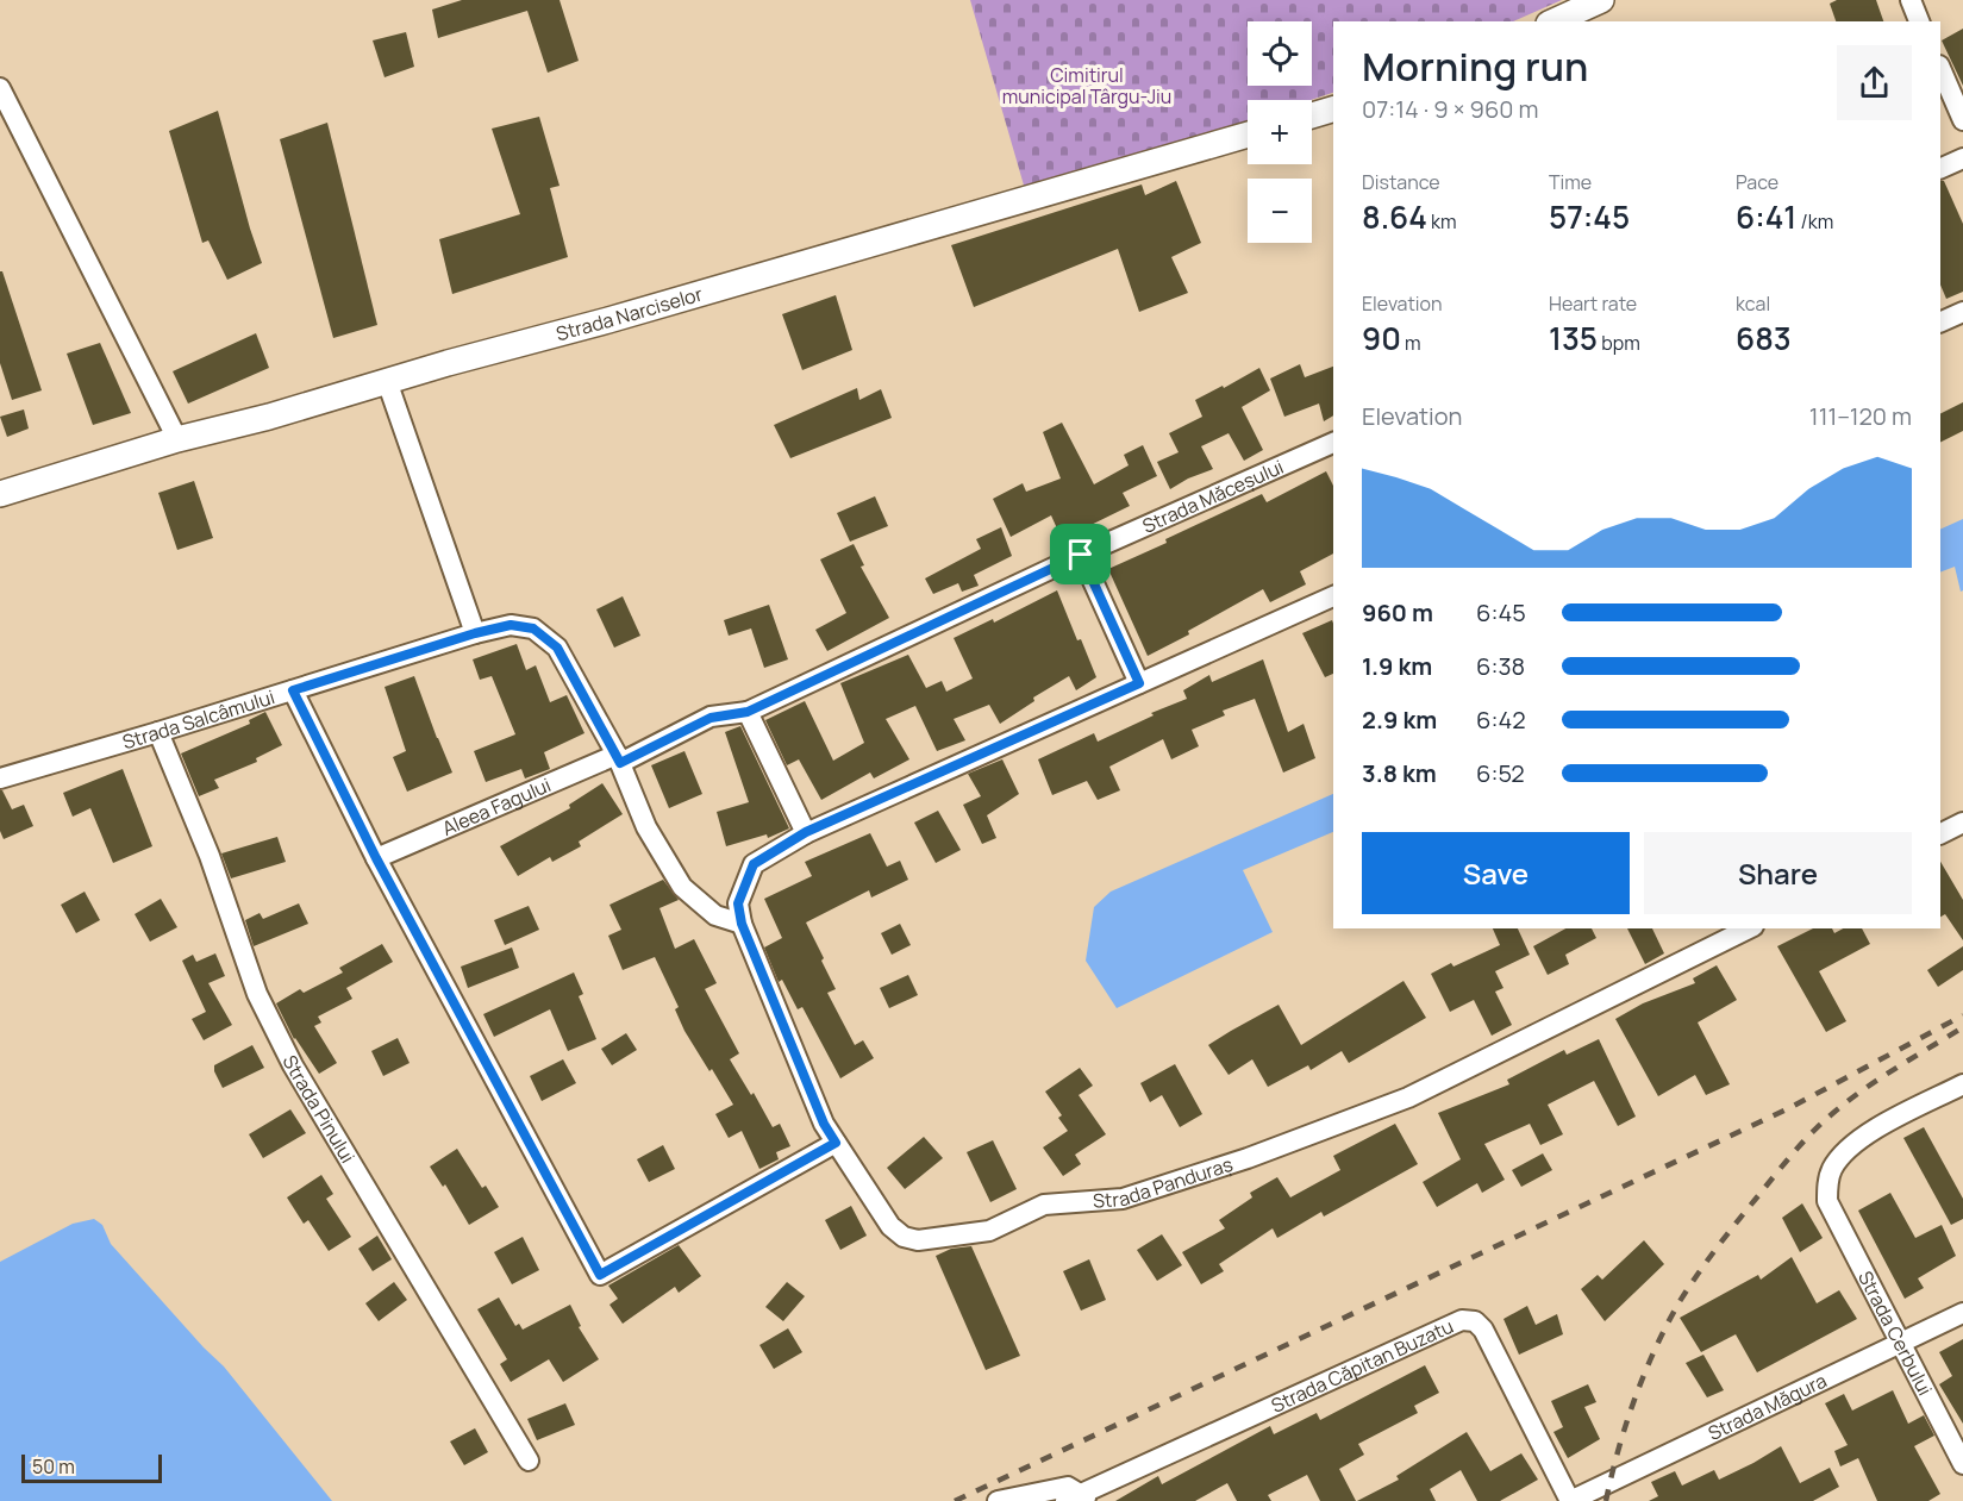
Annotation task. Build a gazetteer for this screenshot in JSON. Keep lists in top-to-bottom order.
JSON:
{
  "streets": {
    "main road": ["Strada Narciselor"],
    "street": [
      "Strada Măceșului",
      "Strada Salcâmului",
      "Aleea Fagului",
      "Strada Pinului",
      "Strada Panduraș",
      "Strada Cerbului",
      "Strada Căpitan Buzatu",
      "Strada Măgura"
    ]
  },
  "crossings": [
    ["Strada Măceșului", "Aleea Fagului"],
    ["Strada Salcâmului", "Aleea Fagului"],
    ["Strada Salcâmului", "Strada Pinului"],
    ["Strada Salcâmului", "Strada Panduraș"],
    ["Strada Cerbului", "Strada Măgura"],
    ["Strada Căpitan Buzatu", "Strada Măgura"]
  ],
  "parks": ["Cimitirul municipal Târgu-Jiu"],
  "scale_bar": "50 m",
  "page": {
    "map_buttons": ["+", "−"],
    "heading": ["Morning run", "07:14 · 9 × 960 m"],
    "stats": [
      ["Distance", "8.64 km"],
      ["Time", "57:45"],
      ["Pace", "6:41 /km"],
      ["Elevation", "90 m"],
      ["Heart rate", "135 bpm"],
      ["kcal", "683"]
    ],
    "chart": ["Elevation", "111–120 m"],
    "list": [
      {
        "name": "960 m",
        "note": "6:45"
      },
      {
        "name": "1.9 km",
        "note": "6:38"
      },
      {
        "name": "2.9 km",
        "note": "6:42"
      },
      {
        "name": "3.8 km",
        "note": "6:52"
      }
    ],
    "buttons": ["Save", "Share"],
    "scale": "50 m"
  }
}
